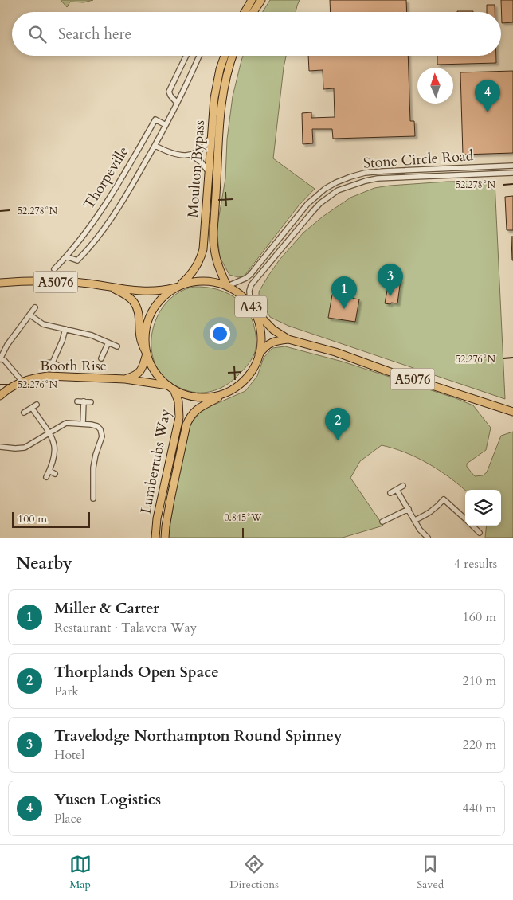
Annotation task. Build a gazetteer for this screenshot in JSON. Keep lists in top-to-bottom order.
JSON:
{
  "streets": {
    "main road": [
      "Moulton Bypass",
      "A5076",
      "A43",
      "Booth Rise",
      "Lumbertubs Way"
    ],
    "street": ["Stone Circle Road", "Thorpeville"]
  },
  "crossings": [
    ["Stone Circle Road", "Moulton Bypass"],
    ["Stone Circle Road", "A5076"],
    ["Stone Circle Road", "A43"],
    ["Stone Circle Road", "Booth Rise"],
    ["Stone Circle Road", "Lumbertubs Way"],
    ["Moulton Bypass", "A5076"],
    ["Moulton Bypass", "A43"],
    ["Moulton Bypass", "Booth Rise"],
    ["Moulton Bypass", "Lumbertubs Way"],
    ["A5076", "A43"],
    ["A5076", "Booth Rise"],
    ["A5076", "Lumbertubs Way"],
    ["A43", "Booth Rise"],
    ["A43", "Lumbertubs Way"],
    ["Booth Rise", "Lumbertubs Way"]
  ],
  "scale_bar": "100 m",
  "north": "top",
  "page": {
    "search": "Search here",
    "pins": [
      "4",
      "3",
      "1",
      "2"
    ],
    "scale": "100 m",
    "heading": ["Nearby", "4 results"],
    "list": [
      {
        "mark": "1",
        "name": "Miller & Carter",
        "note": "Restaurant · Talavera Way",
        "value": "160 m"
      },
      {
        "mark": "2",
        "name": "Thorplands Open Space",
        "note": "Park",
        "value": "210 m"
      },
      {
        "mark": "3",
        "name": "Travelodge Northampton Round Spinney",
        "note": "Hotel",
        "value": "220 m"
      },
      {
        "mark": "4",
        "name": "Yusen Logistics",
        "note": "Place",
        "value": "440 m"
      }
    ],
    "nav": ["Map", "Directions", "Saved"]
  },
  "coordinates": ["52.278°N", "52.276°N", "0.845°W"]
}
